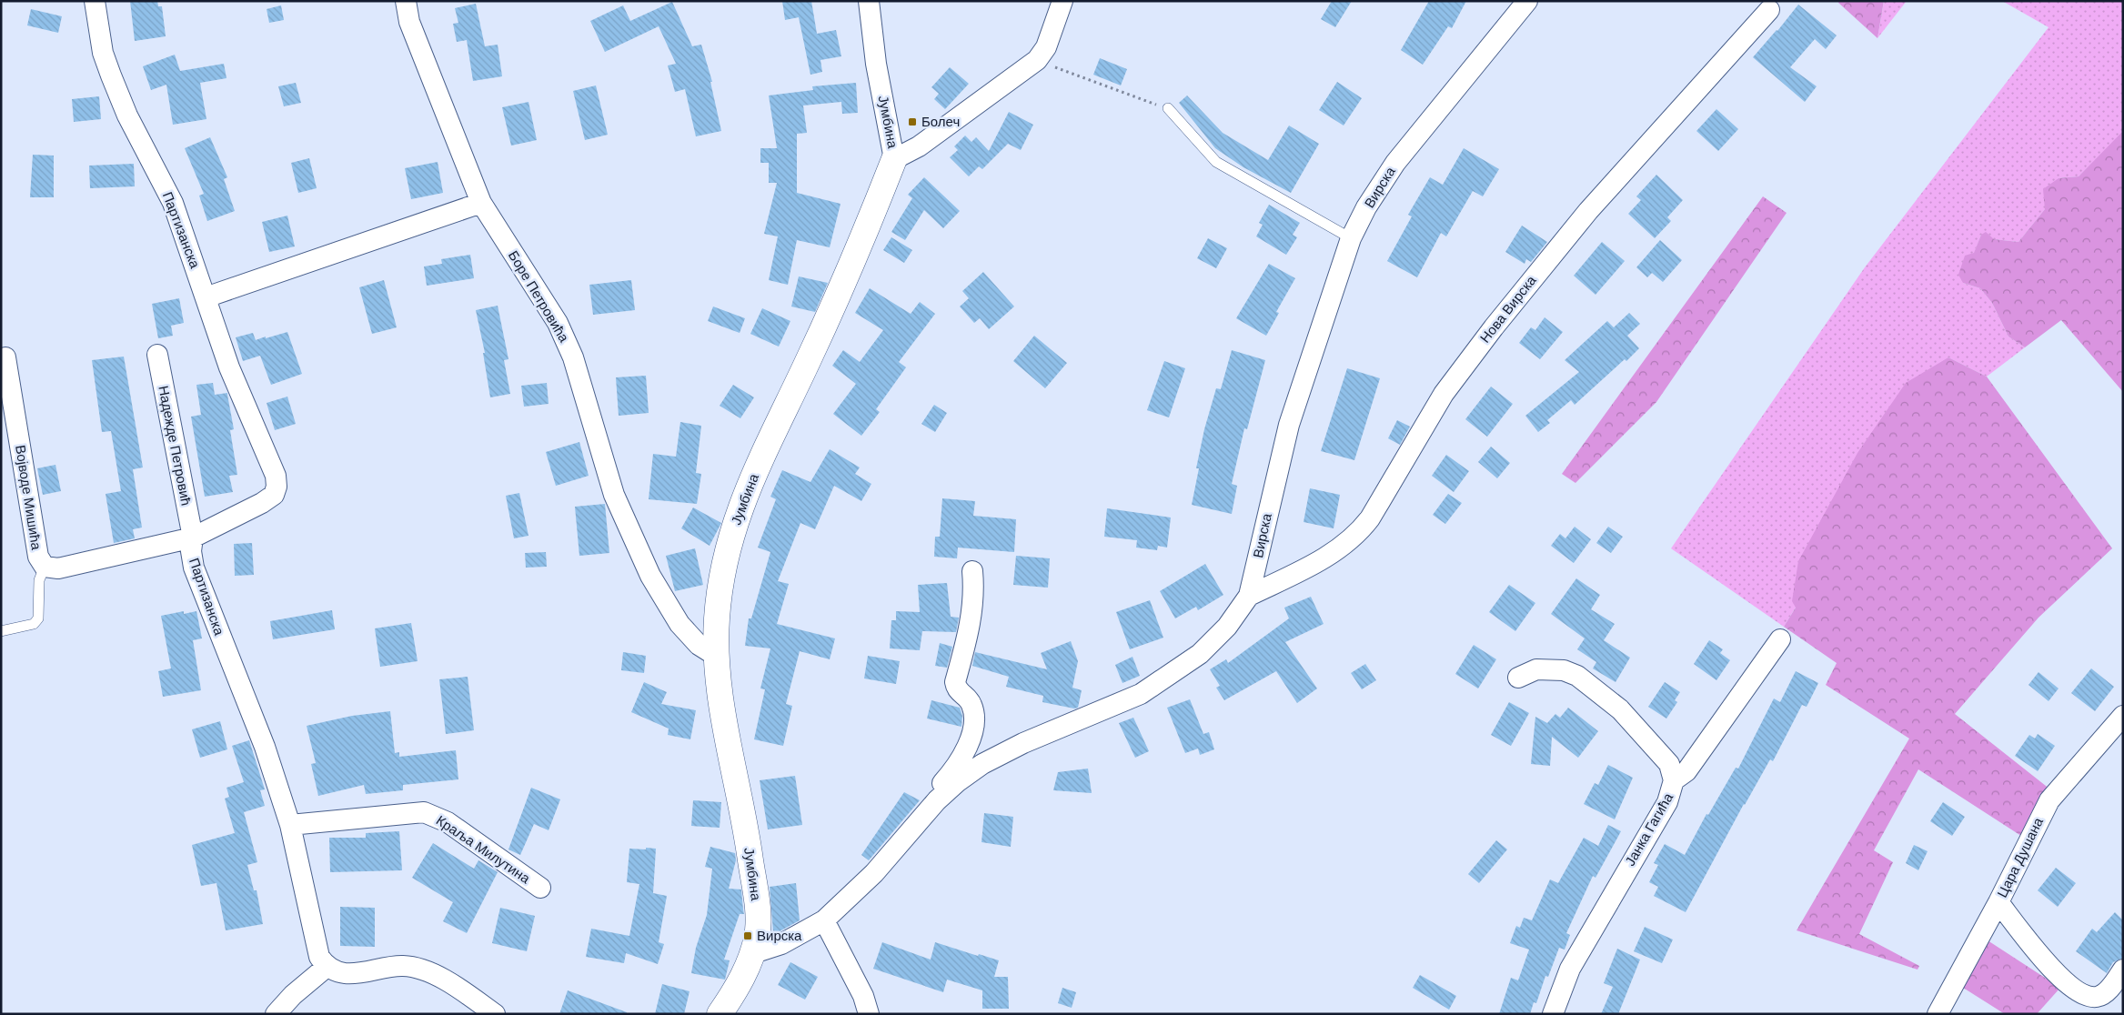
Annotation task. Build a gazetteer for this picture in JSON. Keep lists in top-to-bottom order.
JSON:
{
  "streets": {
    "street": [
      "Јумбина",
      "Вирска",
      "Партизанска",
      "Боре Петровића",
      "Нова Вирска",
      "Надежде Петровић",
      "Војводе Мишића",
      "Јанка Гагића",
      "Краља Милутина",
      "Цара Душана"
    ]
  },
  "crossings": [
    ["Јумбина", "Вирска"],
    ["Јумбина", "Боре Петровића"],
    ["Вирска", "Нова Вирска"],
    ["Партизанска", "Надежде Петровић"],
    ["Партизанска", "Војводе Мишића"],
    ["Партизанска", "Краља Милутина"],
    ["Надежде Петровић", "Војводе Мишића"]
  ],
  "places": {
    "transit": ["Болеч", "Вирска"]
  }
}
